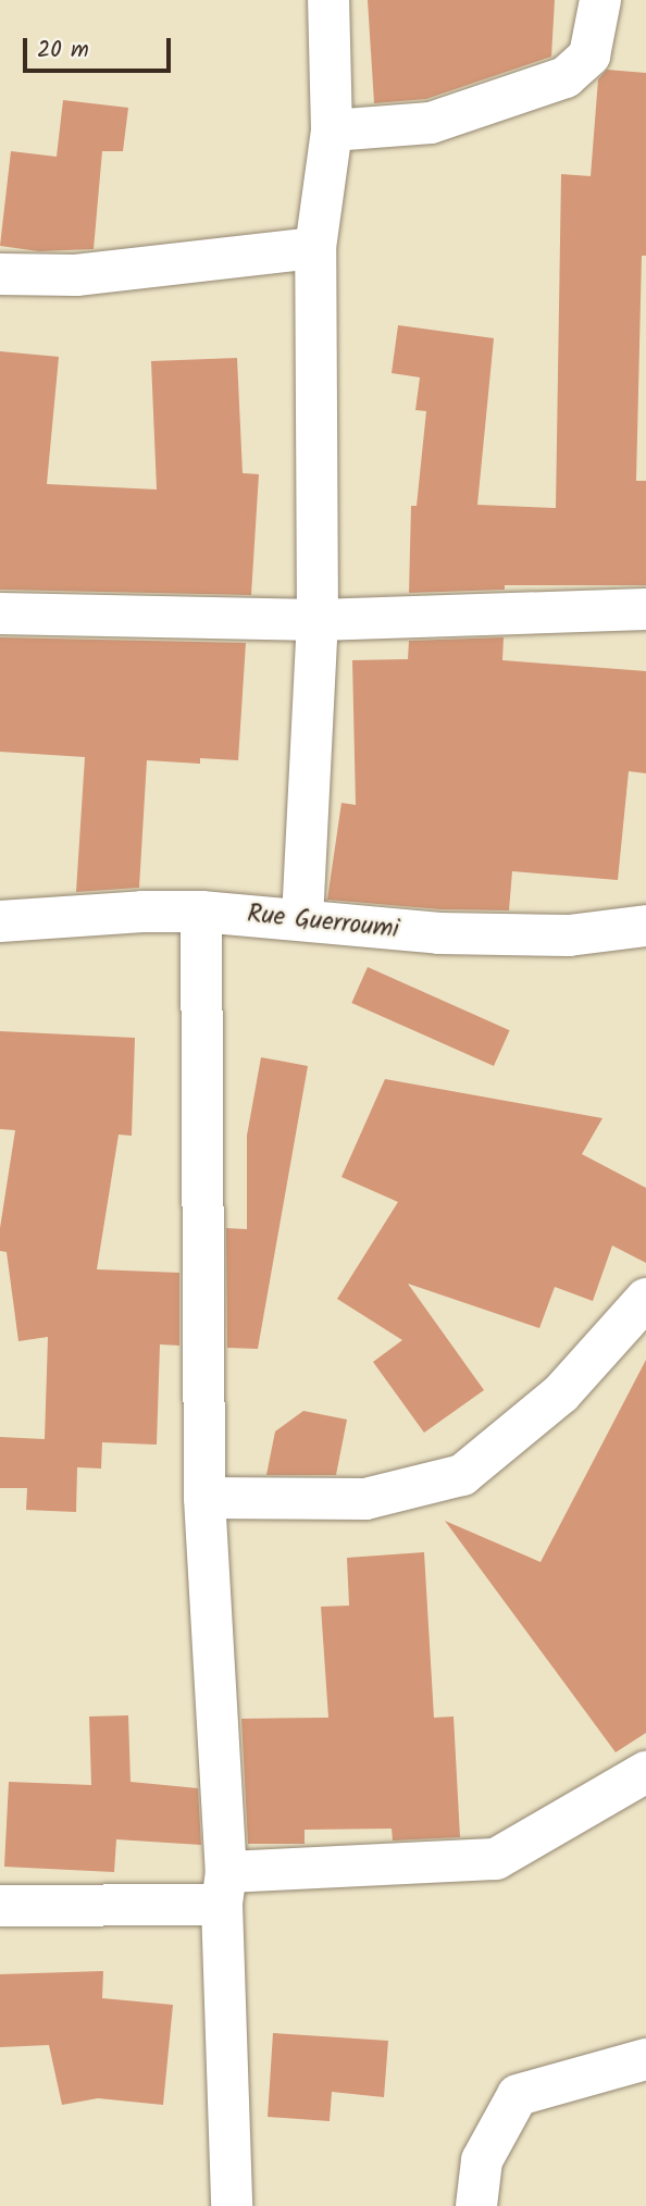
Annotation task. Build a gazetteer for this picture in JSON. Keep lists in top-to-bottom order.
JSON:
{
  "streets": {
    "street": ["Rue Guerroumi"]
  },
  "scale_bar": "20 m"
}
